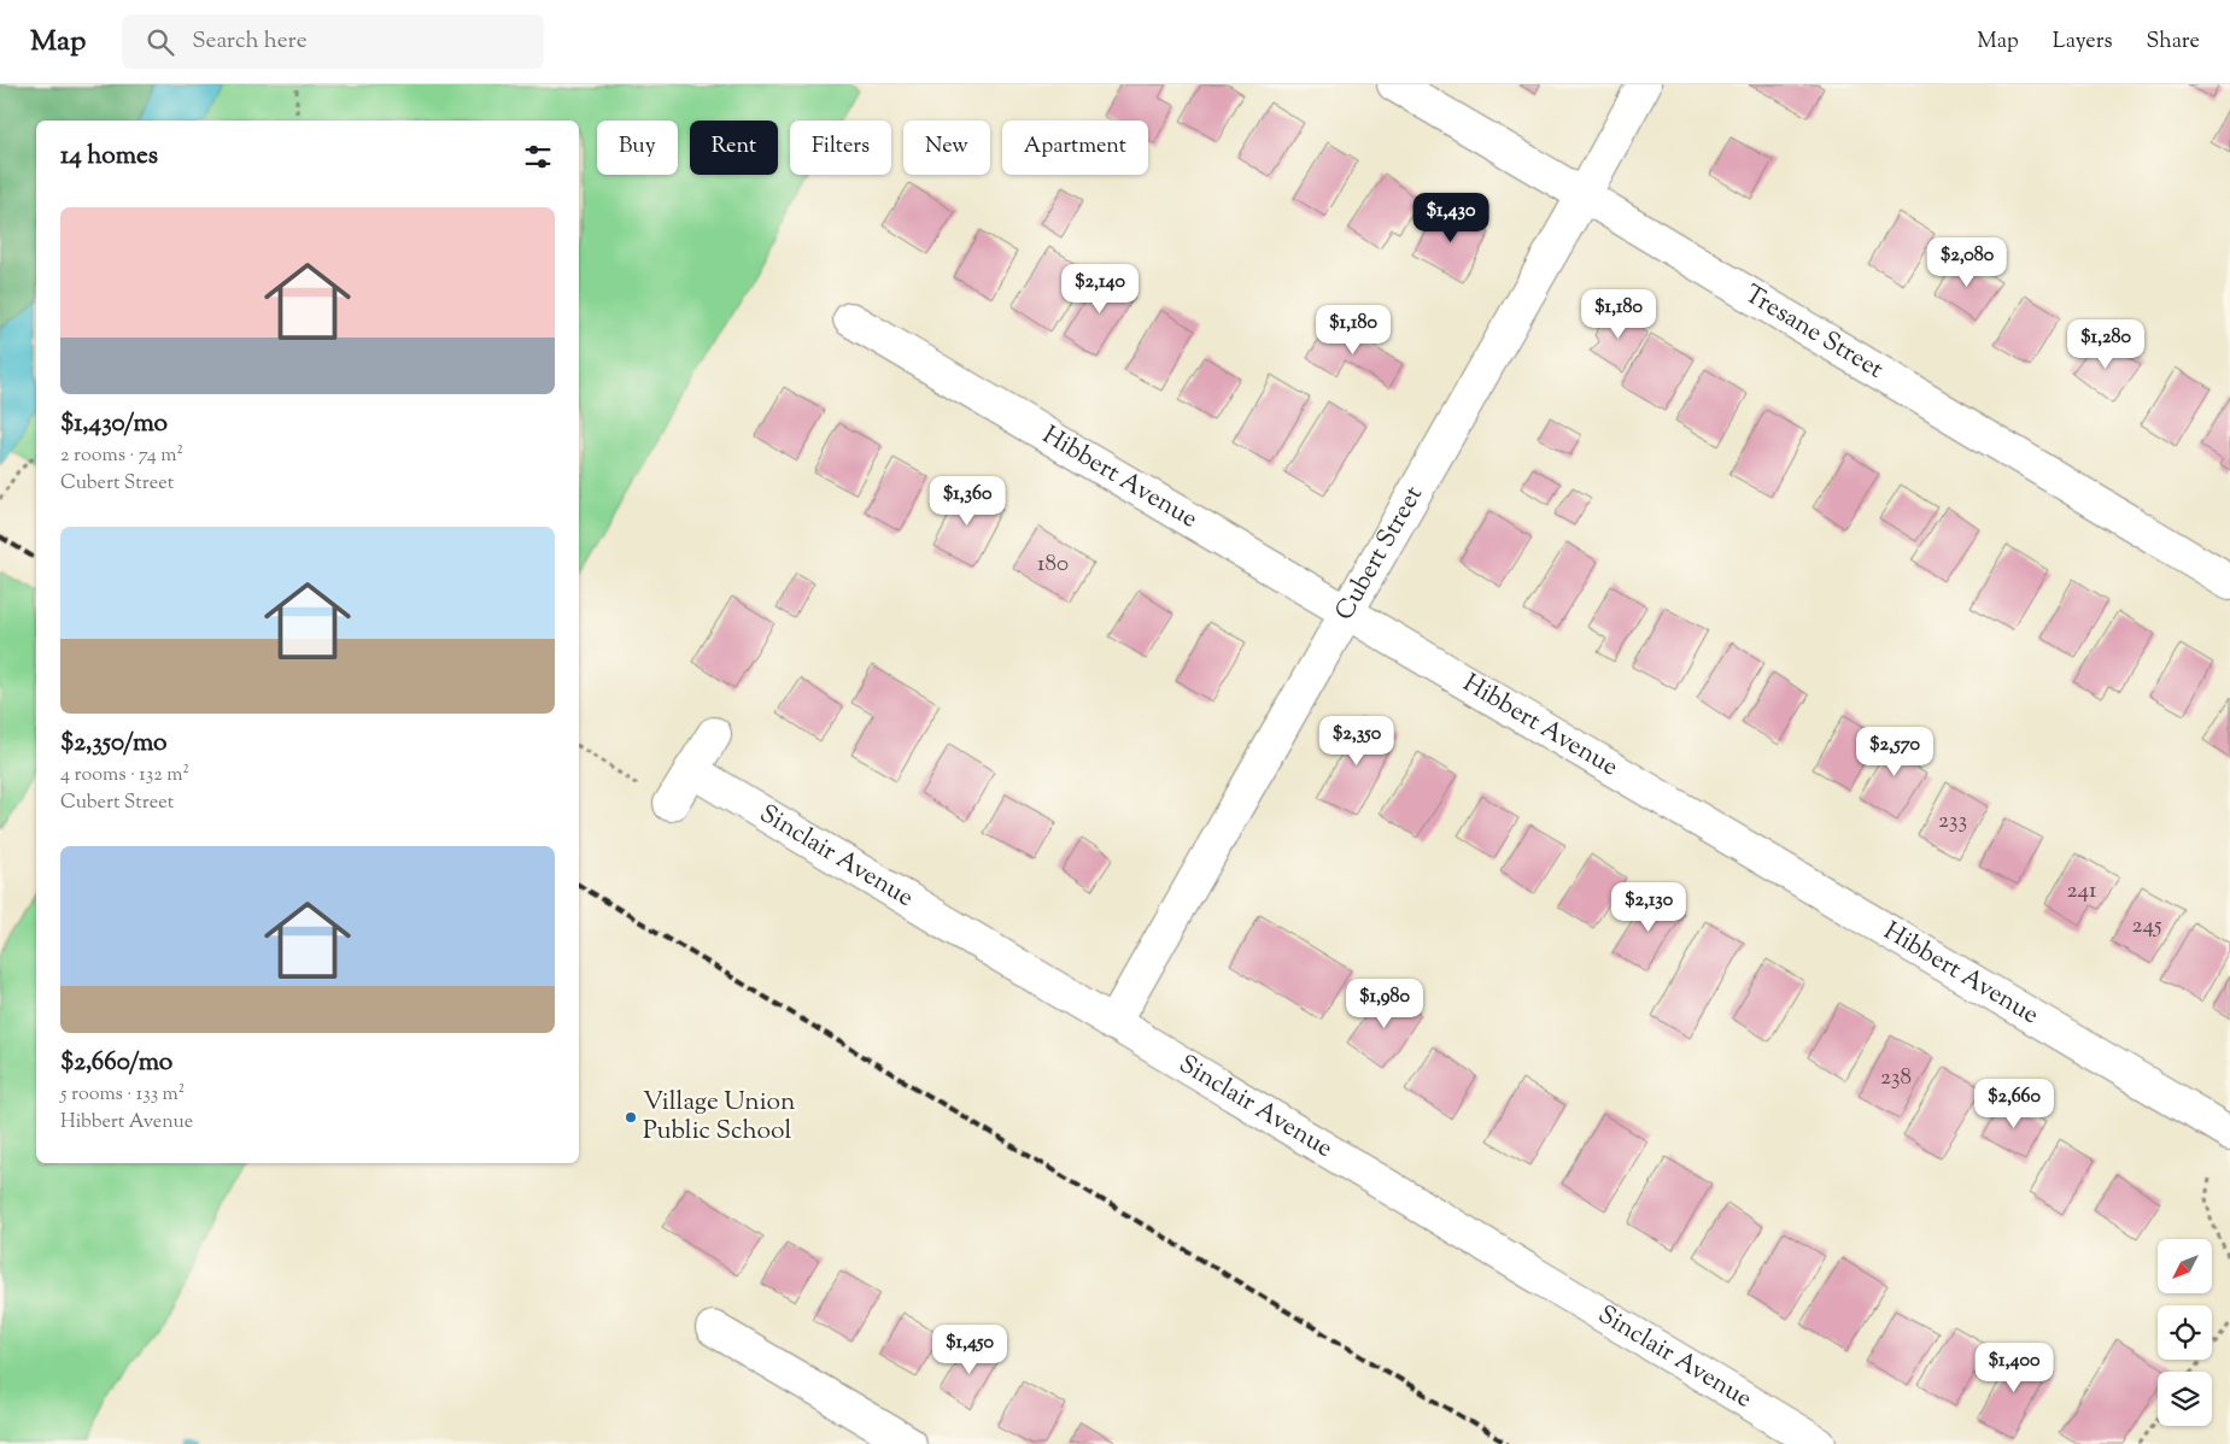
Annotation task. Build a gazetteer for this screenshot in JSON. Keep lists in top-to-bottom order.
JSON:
{
  "streets": {
    "street": [
      "Tresane Street",
      "Hibbert Avenue",
      "Cubert Street",
      "Sinclair Avenue"
    ]
  },
  "crossings": [
    ["Tresane Street", "Cubert Street"],
    ["Hibbert Avenue", "Cubert Street"],
    ["Cubert Street", "Sinclair Avenue"]
  ],
  "places": ["Village Union Public School"],
  "house_numbers": [
    "180",
    "233",
    "241",
    "245",
    "238"
  ],
  "north": "bottom left",
  "page": {
    "header": "Map",
    "search": "Search here",
    "nav": ["Map", "Layers", "Share"],
    "chip": [
      "Buy",
      "Rent",
      "Filters",
      "New",
      "Apartment"
    ],
    "heading": "14 homes",
    "price": [
      "$1,430",
      "$2,080",
      "$2,140",
      "$1,180",
      "$1,180",
      "$1,280",
      "$1,360",
      "$2,350",
      "$2,570",
      "$2,130",
      "$1,980",
      "$2,660",
      "$1,450",
      "$1,400"
    ],
    "list": [
      {
        "name": "$1,430/mo",
        "note": "2 rooms · 74 m² · Cubert Street"
      },
      {
        "name": "$2,350/mo",
        "note": "4 rooms · 132 m² · Cubert Street"
      },
      {
        "name": "$2,660/mo",
        "note": "5 rooms · 133 m² · Hibbert Avenue"
      }
    ]
  }
}
